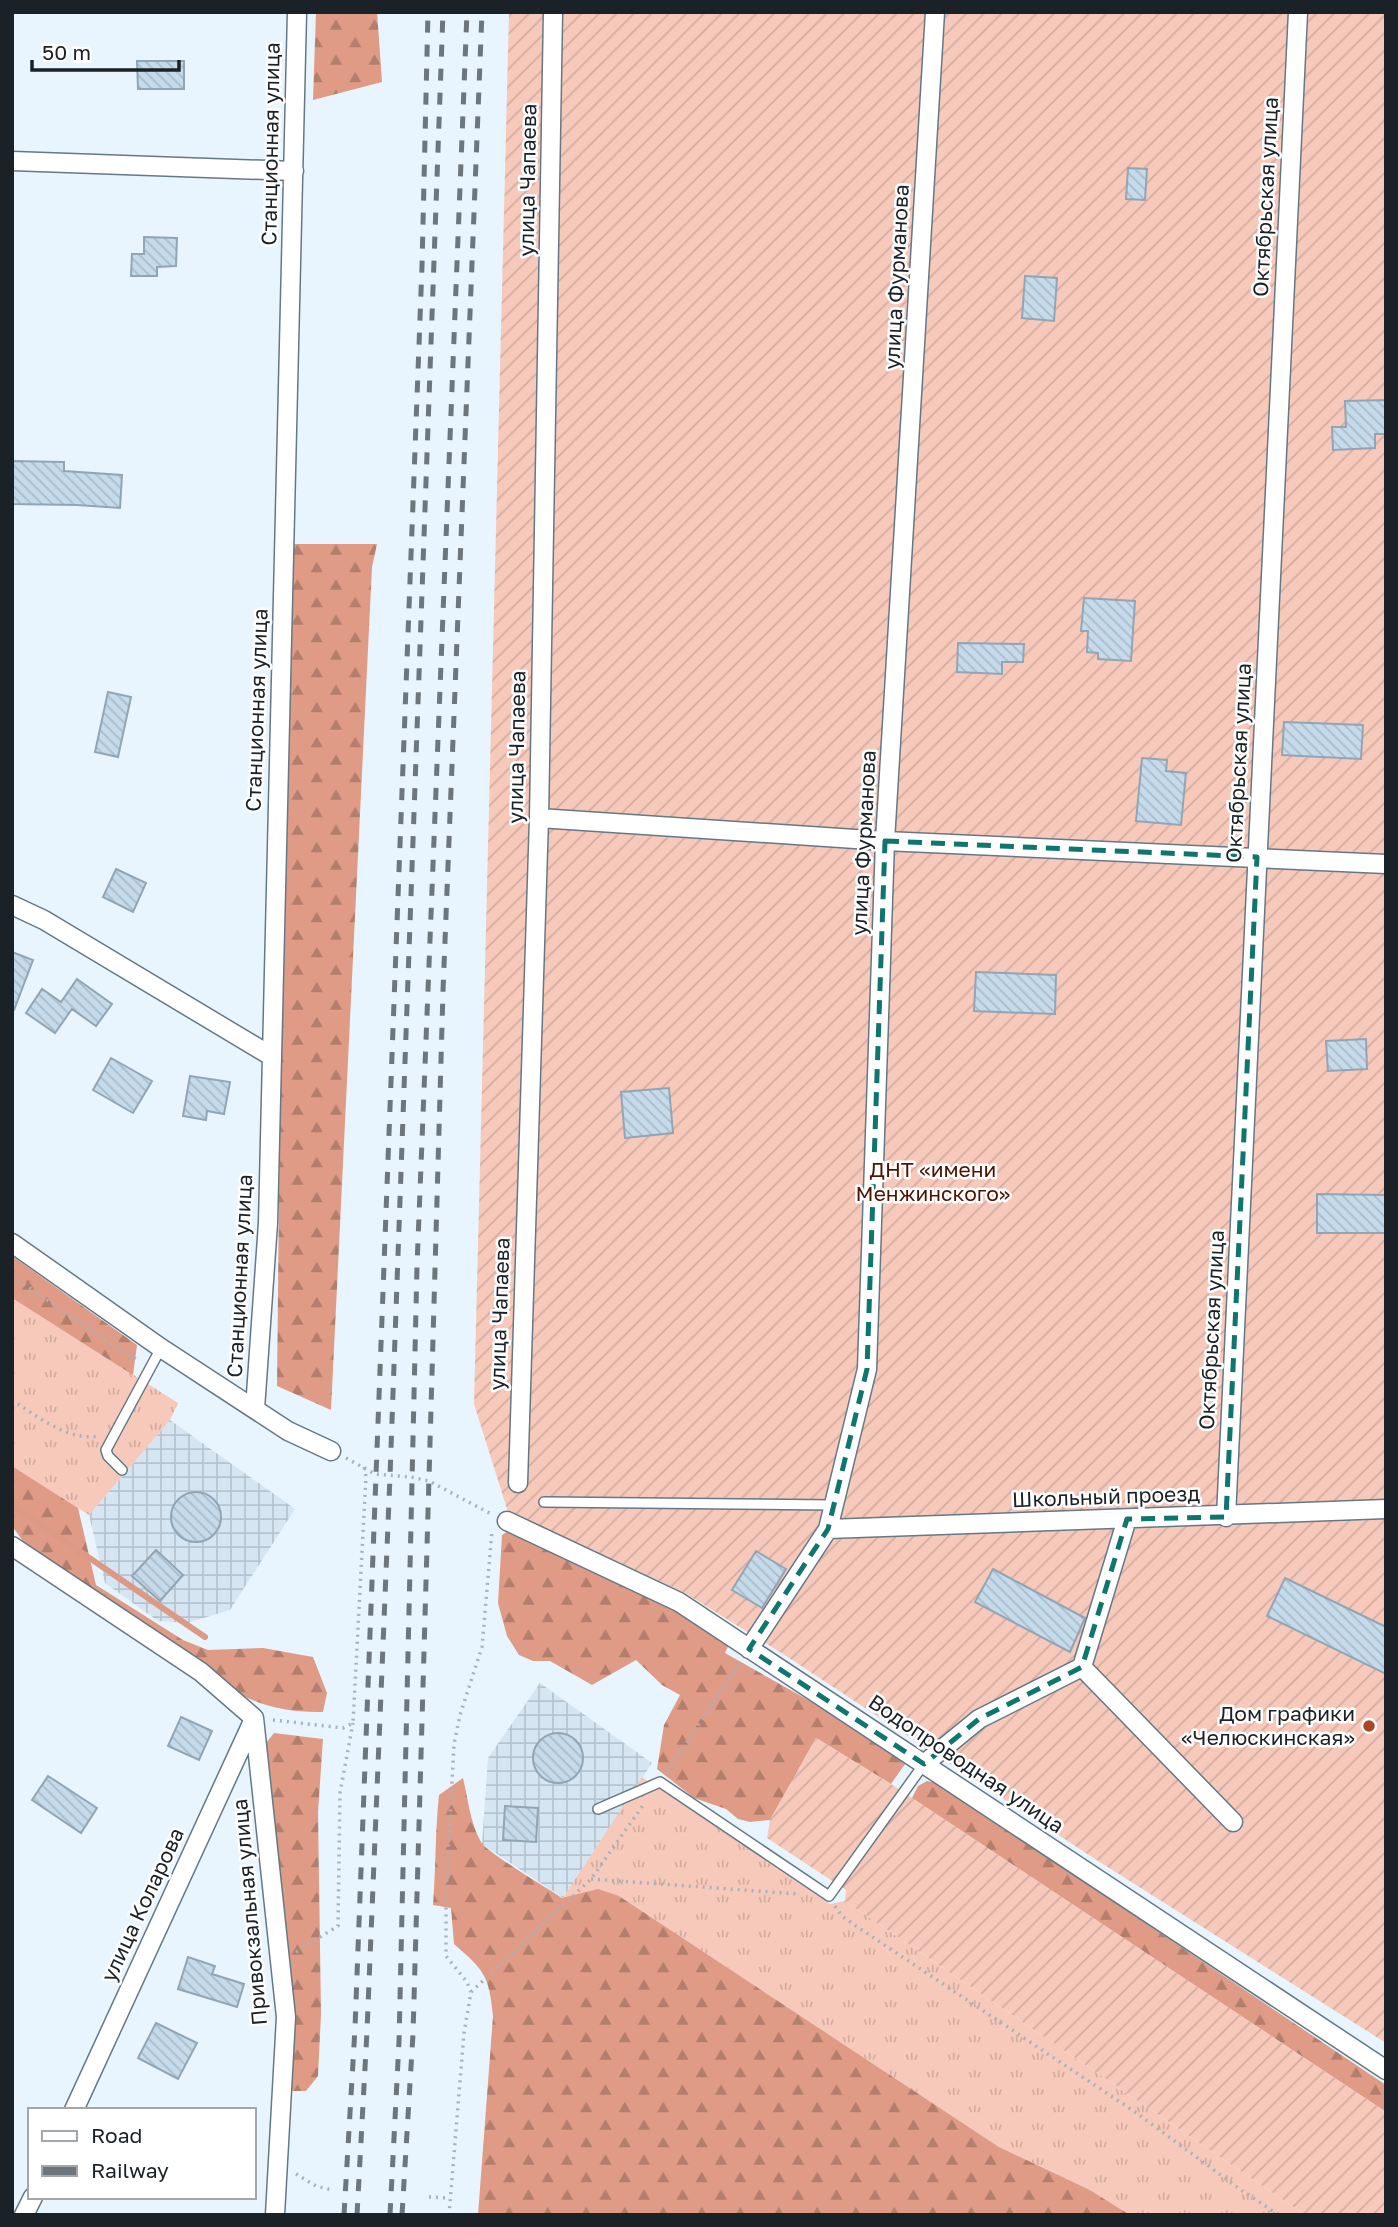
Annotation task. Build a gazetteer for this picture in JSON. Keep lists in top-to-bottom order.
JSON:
{
  "streets": {
    "street": [
      "Станционная улица",
      "улица Чапаева",
      "Октябрьская улица",
      "улица Фурманова",
      "Школьный проезд",
      "Водопроводная улица",
      "улица Коларова",
      "Привокзальная улица"
    ]
  },
  "crossings": [
    ["Октябрьская улица", "Школьный проезд"],
    ["улица Фурманова", "Школьный проезд"],
    ["улица Фурманова", "Водопроводная улица"],
    ["улица Коларова", "Привокзальная улица"]
  ],
  "parks": ["ДНТ «имени Менжинского»"],
  "places": ["Дом графики «Челюскинская»"],
  "legend": ["Road", "Railway"],
  "scale_bar": "50 m"
}
